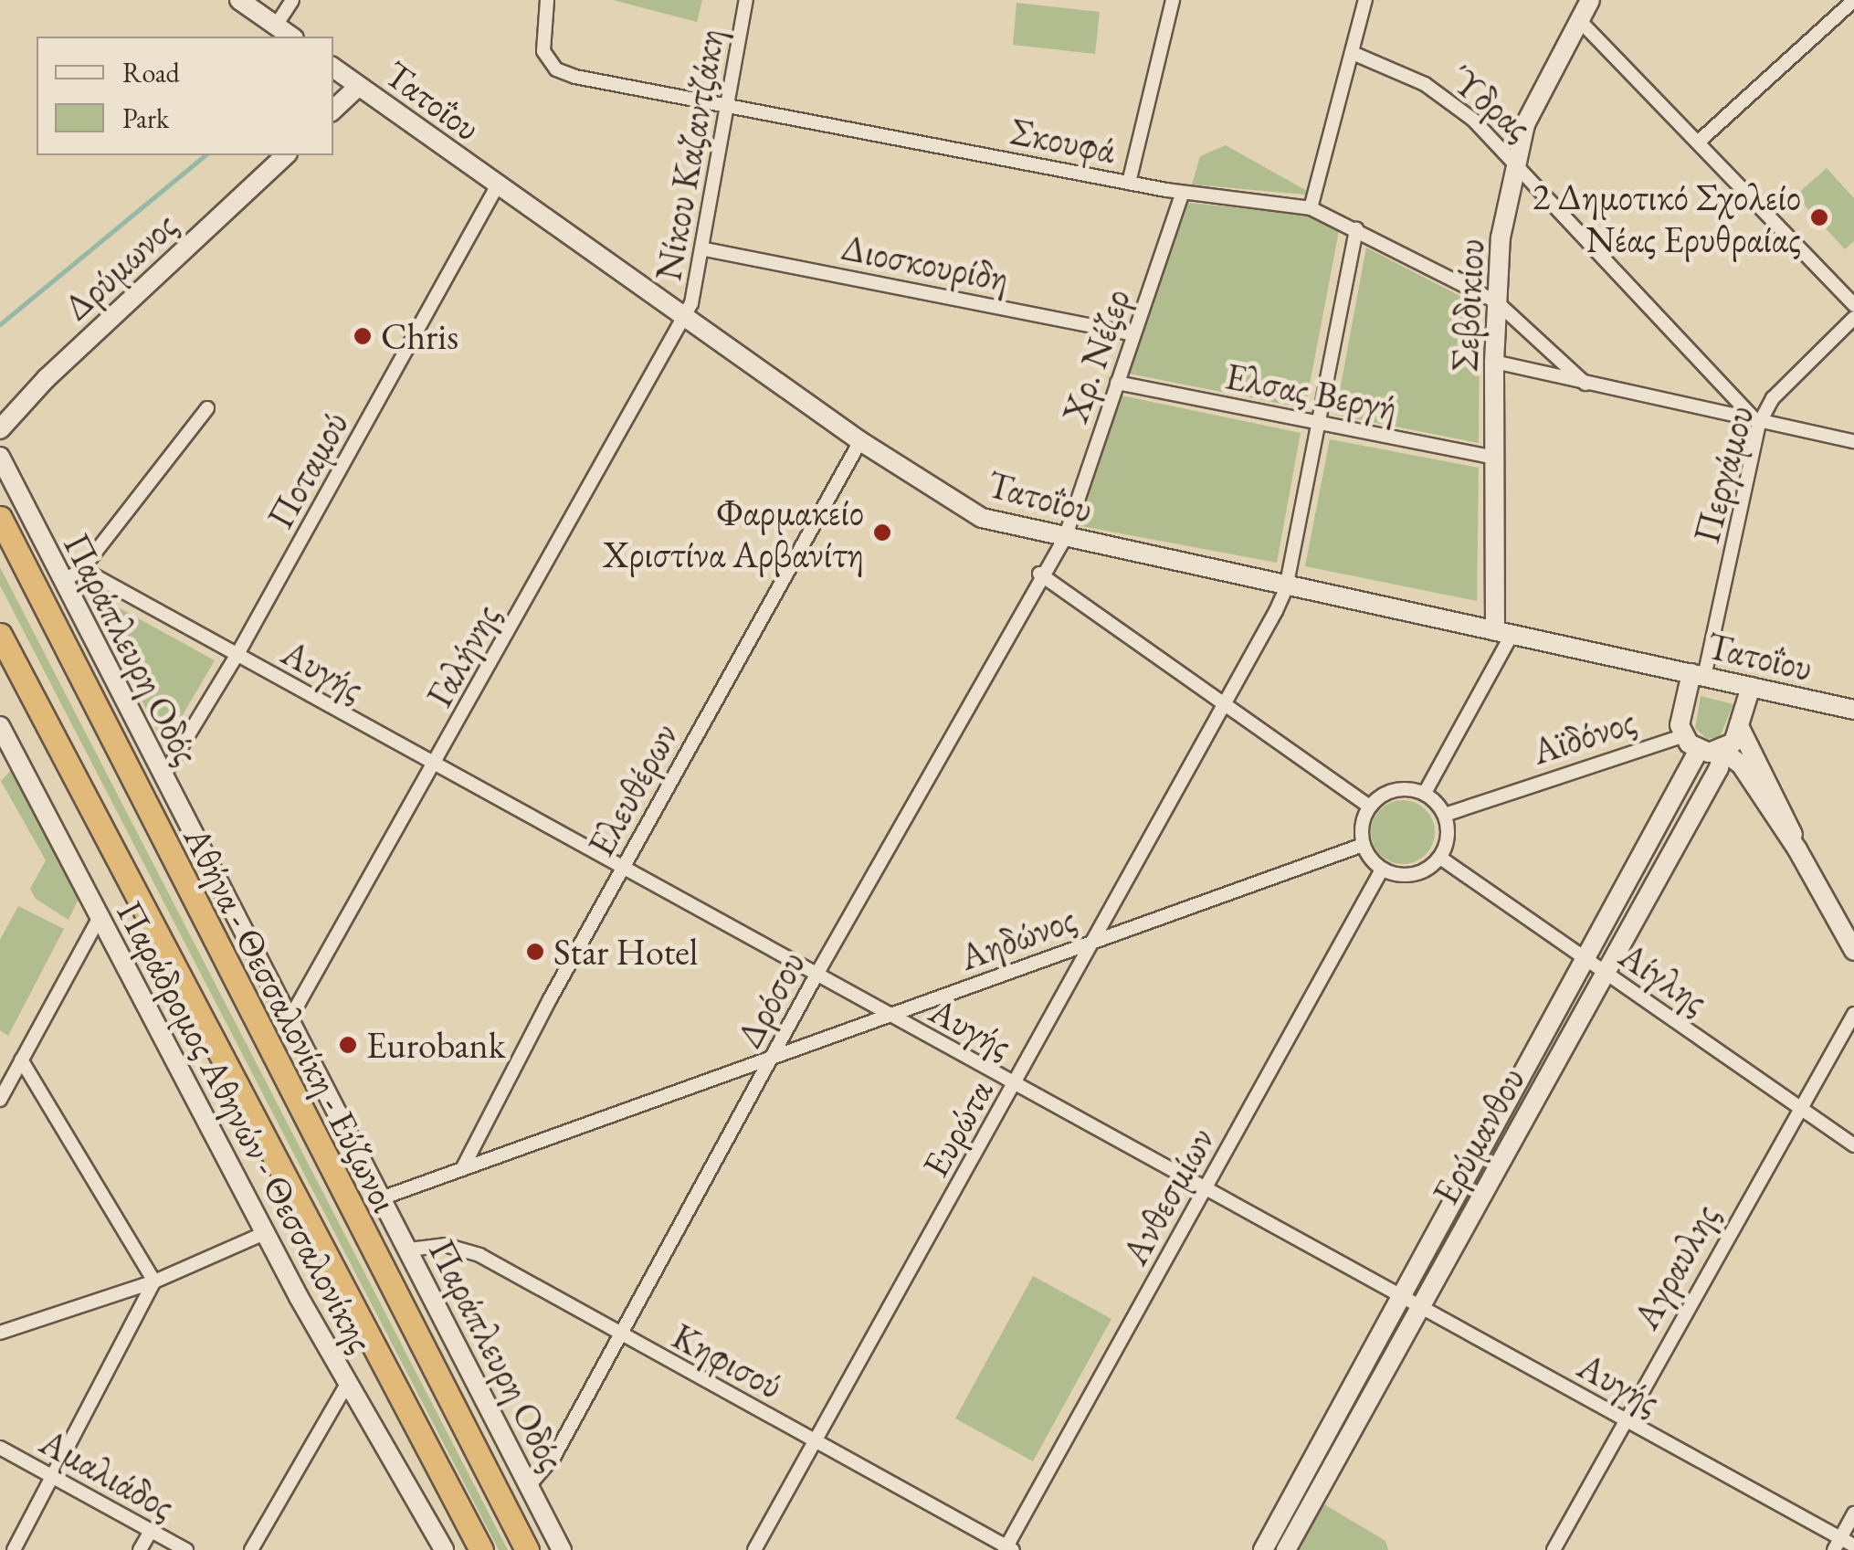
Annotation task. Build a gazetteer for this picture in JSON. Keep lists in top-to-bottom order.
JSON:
{
  "streets": {
    "highway": ["Αθήνα - Θεσσαλονίκη - Εύζωνοι"],
    "main road": [
      "Τατοΐου",
      "Δρύμωνος",
      "Σεβδικίου",
      "Παράπλευρη Οδός",
      "Αϊδόνος",
      "Παράδρομος Αθηνών - Θεσσαλονίκης",
      "Ερύμανθου"
    ],
    "street": [
      "Ύδρας",
      "Σκουφά",
      "Νίκου Καζαντζάκη",
      "Διοσκουρίδη",
      "Χρ. Νέζερ",
      "Ελσας Βεργή",
      "Ποταμού",
      "Περγάμου",
      "Γαλήνης",
      "Αυγής",
      "Ελευθέρων",
      "Αηδώνος",
      "Αίγλης",
      "Δρόσου",
      "Ευρώτα",
      "Ανθεσμίων",
      "Αγραυλης",
      "Κηφισού",
      "Αμαλιάδος"
    ]
  },
  "crossings": [
    ["Τατοΐου", "Νίκου Καζαντζάκη"],
    ["Τατοΐου", "Σεβδικίου"],
    ["Τατοΐου", "Χρ. Νέζερ"],
    ["Τατοΐου", "Ποταμού"],
    ["Τατοΐου", "Περγάμου"],
    ["Τατοΐου", "Γαλήνης"],
    ["Τατοΐου", "Αϊδόνος"],
    ["Τατοΐου", "Ελευθέρων"],
    ["Τατοΐου", "Δρόσου"],
    ["Τατοΐου", "Ευρώτα"],
    ["Τατοΐου", "Ερύμανθου"],
    ["Ύδρας", "Σκουφά"],
    ["Ύδρας", "Σεβδικίου"],
    ["Ύδρας", "Περγάμου"],
    ["Σκουφά", "Νίκου Καζαντζάκη"],
    ["Σκουφά", "Σεβδικίου"],
    ["Σκουφά", "Χρ. Νέζερ"],
    ["Σκουφά", "Περγάμου"],
    ["Σκουφά", "Ευρώτα"],
    ["Νίκου Καζαντζάκη", "Διοσκουρίδη"],
    ["Νίκου Καζαντζάκη", "Γαλήνης"],
    ["Διοσκουρίδη", "Χρ. Νέζερ"],
    ["Σεβδικίου", "Ελσας Βεργή"],
    ["Χρ. Νέζερ", "Ελσας Βεργή"],
    ["Χρ. Νέζερ", "Δρόσου"],
    ["Ελσας Βεργή", "Ευρώτα"],
    ["Ποταμού", "Παράπλευρη Οδός"],
    ["Ποταμού", "Αυγής"],
    ["Περγάμου", "Αϊδόνος"],
    ["Παράπλευρη Οδός", "Γαλήνης"],
    ["Παράπλευρη Οδός", "Αηδώνος"],
    ["Παράπλευρη Οδός", "Δρόσου"],
    ["Παράπλευρη Οδός", "Κηφισού"],
    ["Γαλήνης", "Αυγής"],
    ["Αυγής", "Ελευθέρων"],
    ["Αυγής", "Αηδώνος"],
    ["Αυγής", "Δρόσου"],
    ["Αυγής", "Ευρώτα"],
    ["Αυγής", "Ερύμανθου"],
    ["Αυγής", "Ανθεσμίων"],
    ["Αυγής", "Αγραυλης"],
    ["Αϊδόνος", "Αηδώνος"],
    ["Αϊδόνος", "Αίγλης"],
    ["Αϊδόνος", "Ανθεσμίων"],
    ["Ελευθέρων", "Αηδώνος"],
    ["Αηδώνος", "Αίγλης"],
    ["Αηδώνος", "Δρόσου"],
    ["Αηδώνος", "Ευρώτα"],
    ["Αηδώνος", "Ανθεσμίων"],
    ["Αίγλης", "Ερύμανθου"],
    ["Αίγλης", "Ανθεσμίων"],
    ["Αίγλης", "Αγραυλης"],
    ["Δρόσου", "Κηφισού"],
    ["Ευρώτα", "Κηφισού"],
    ["Ανθεσμίων", "Κηφισού"]
  ],
  "places": [
    "2 Δημοτικό Σχολείο Νέας Ερυθραίας",
    "Chris",
    "Φαρμακείο Χριστίνα Αρβανίτη",
    "Star Hotel",
    "Eurobank"
  ],
  "legend": ["Road", "Park"]
}
